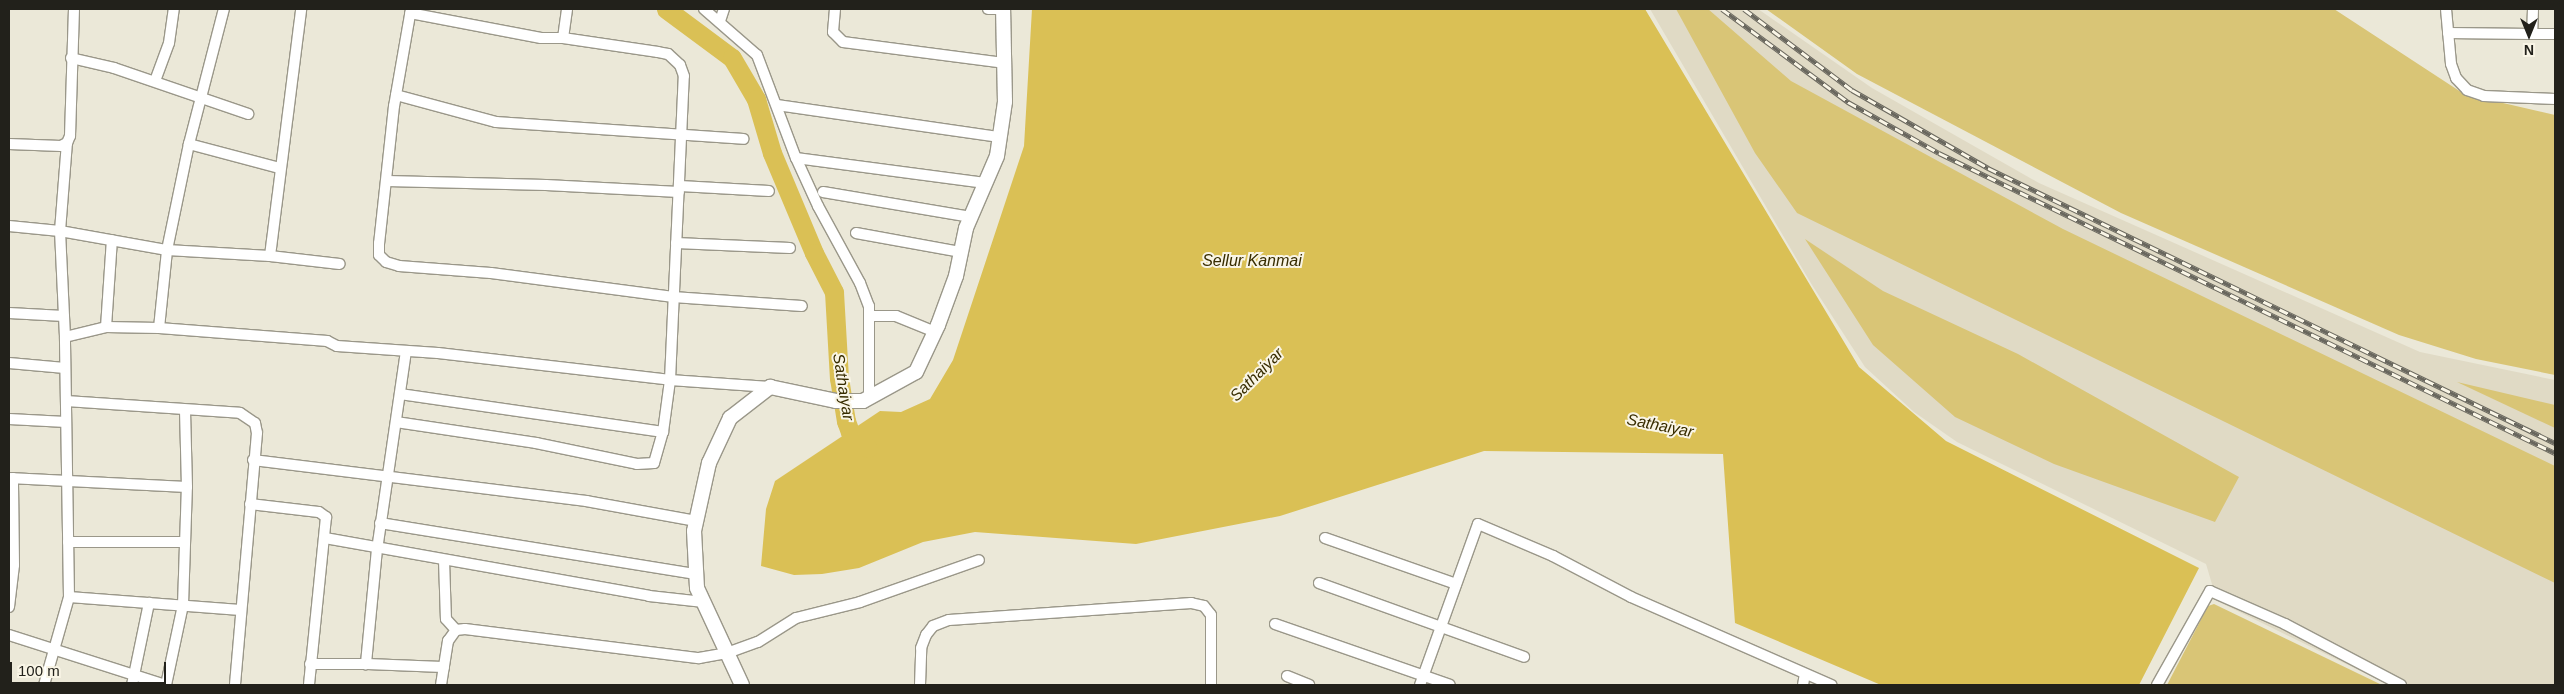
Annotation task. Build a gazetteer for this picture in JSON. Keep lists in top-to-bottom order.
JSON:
{
  "water": ["Sellur Kanmai", "Sathaiyar"],
  "scale_bar": "100 m",
  "north": "bottom"
}
